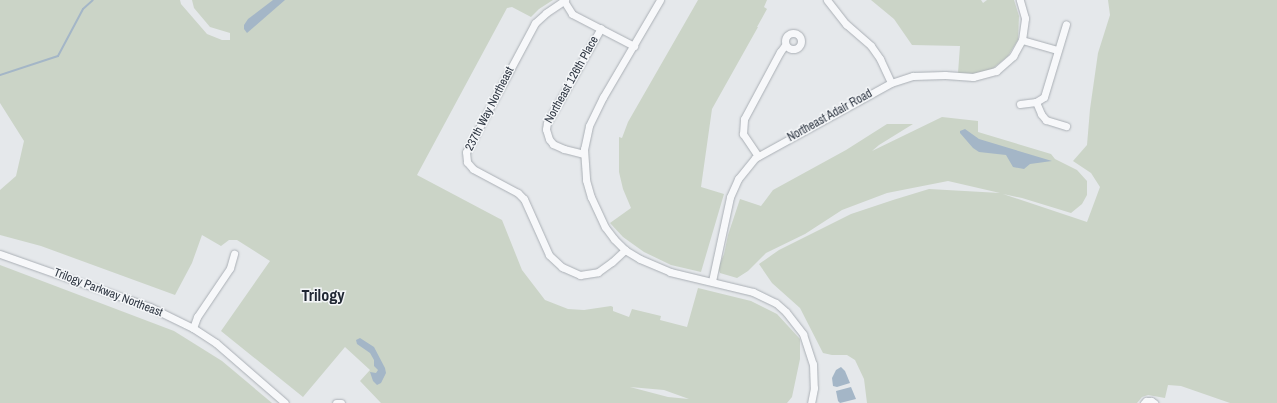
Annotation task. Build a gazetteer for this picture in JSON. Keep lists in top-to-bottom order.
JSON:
{
  "streets": {
    "street": [
      "Northeast 126th Place",
      "237th Way Northeast",
      "Northeast Adair Road",
      "Trilogy Parkway Northeast"
    ]
  },
  "districts": ["Trilogy"]
}
